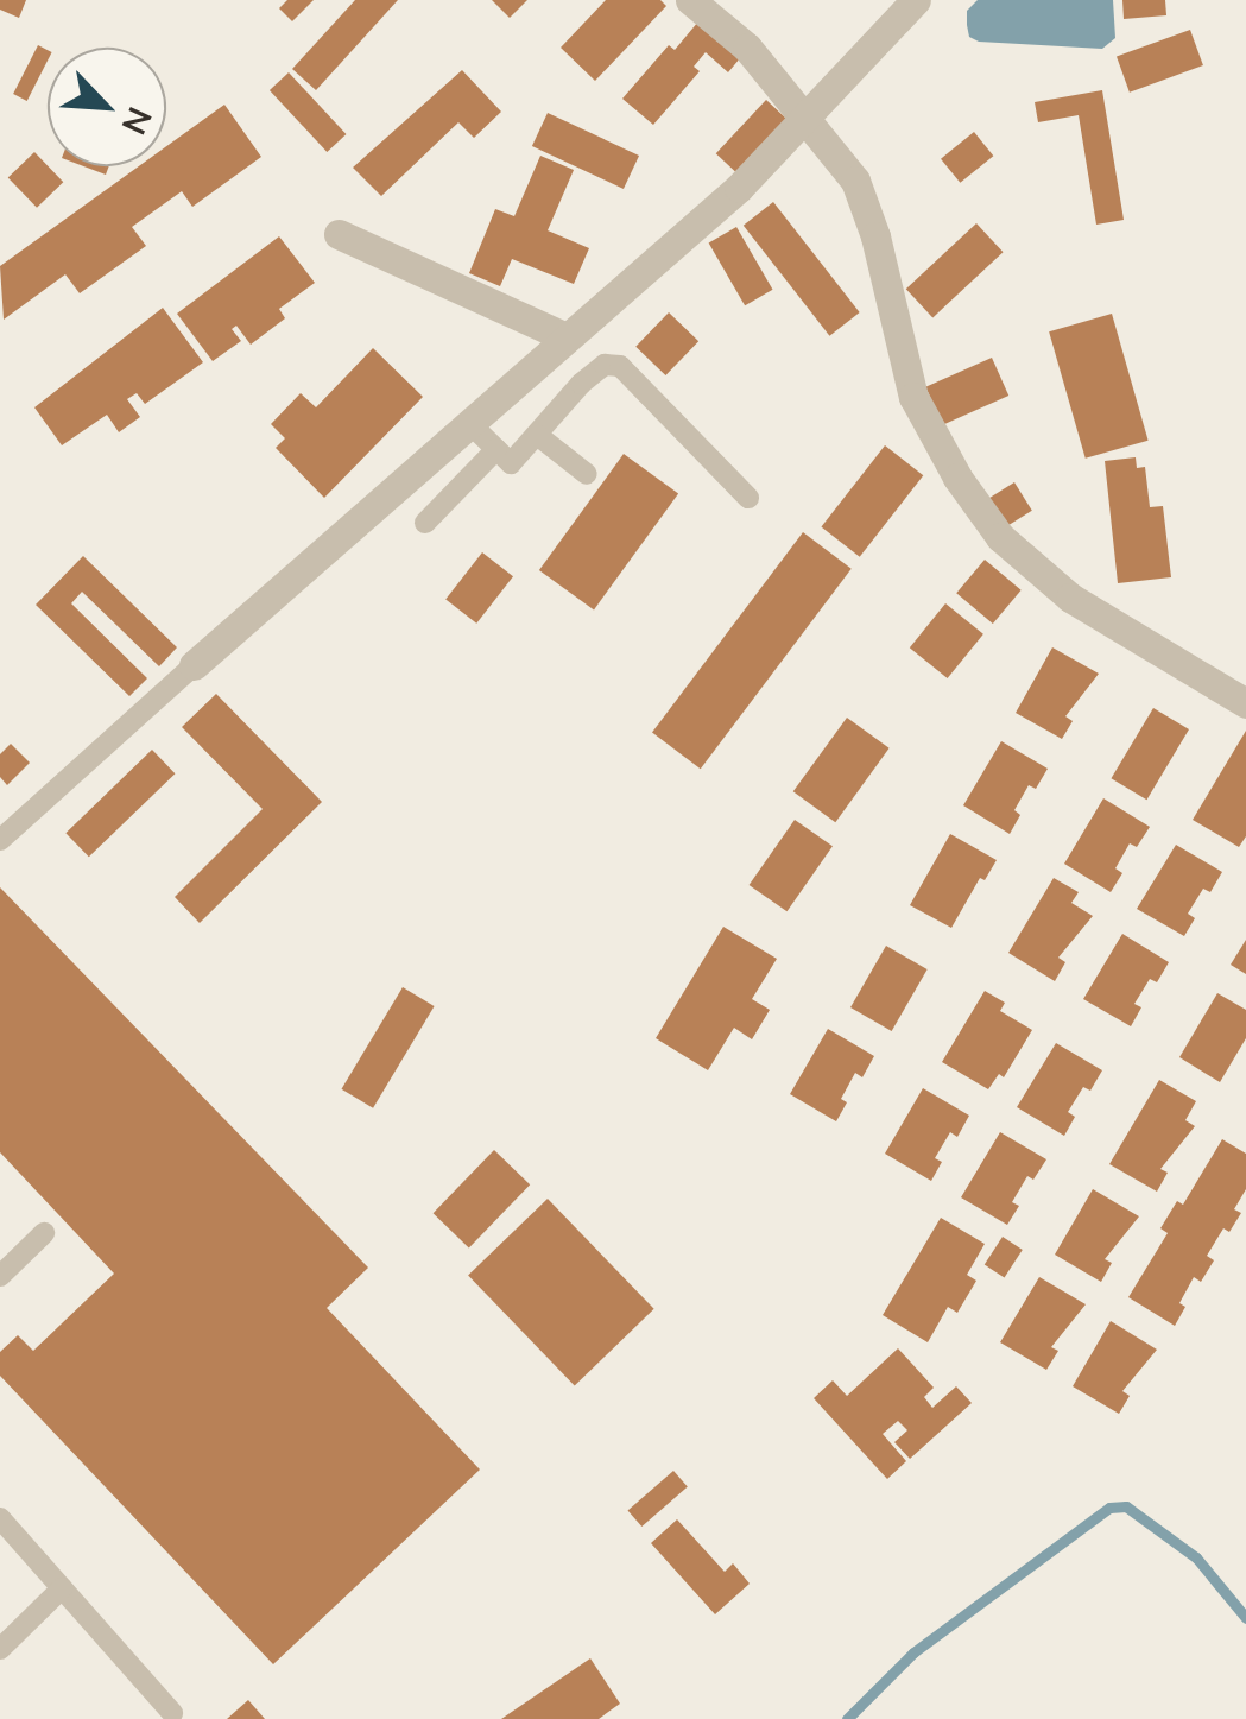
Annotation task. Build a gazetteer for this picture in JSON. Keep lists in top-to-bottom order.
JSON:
{
  "north": "bottom right"
}
